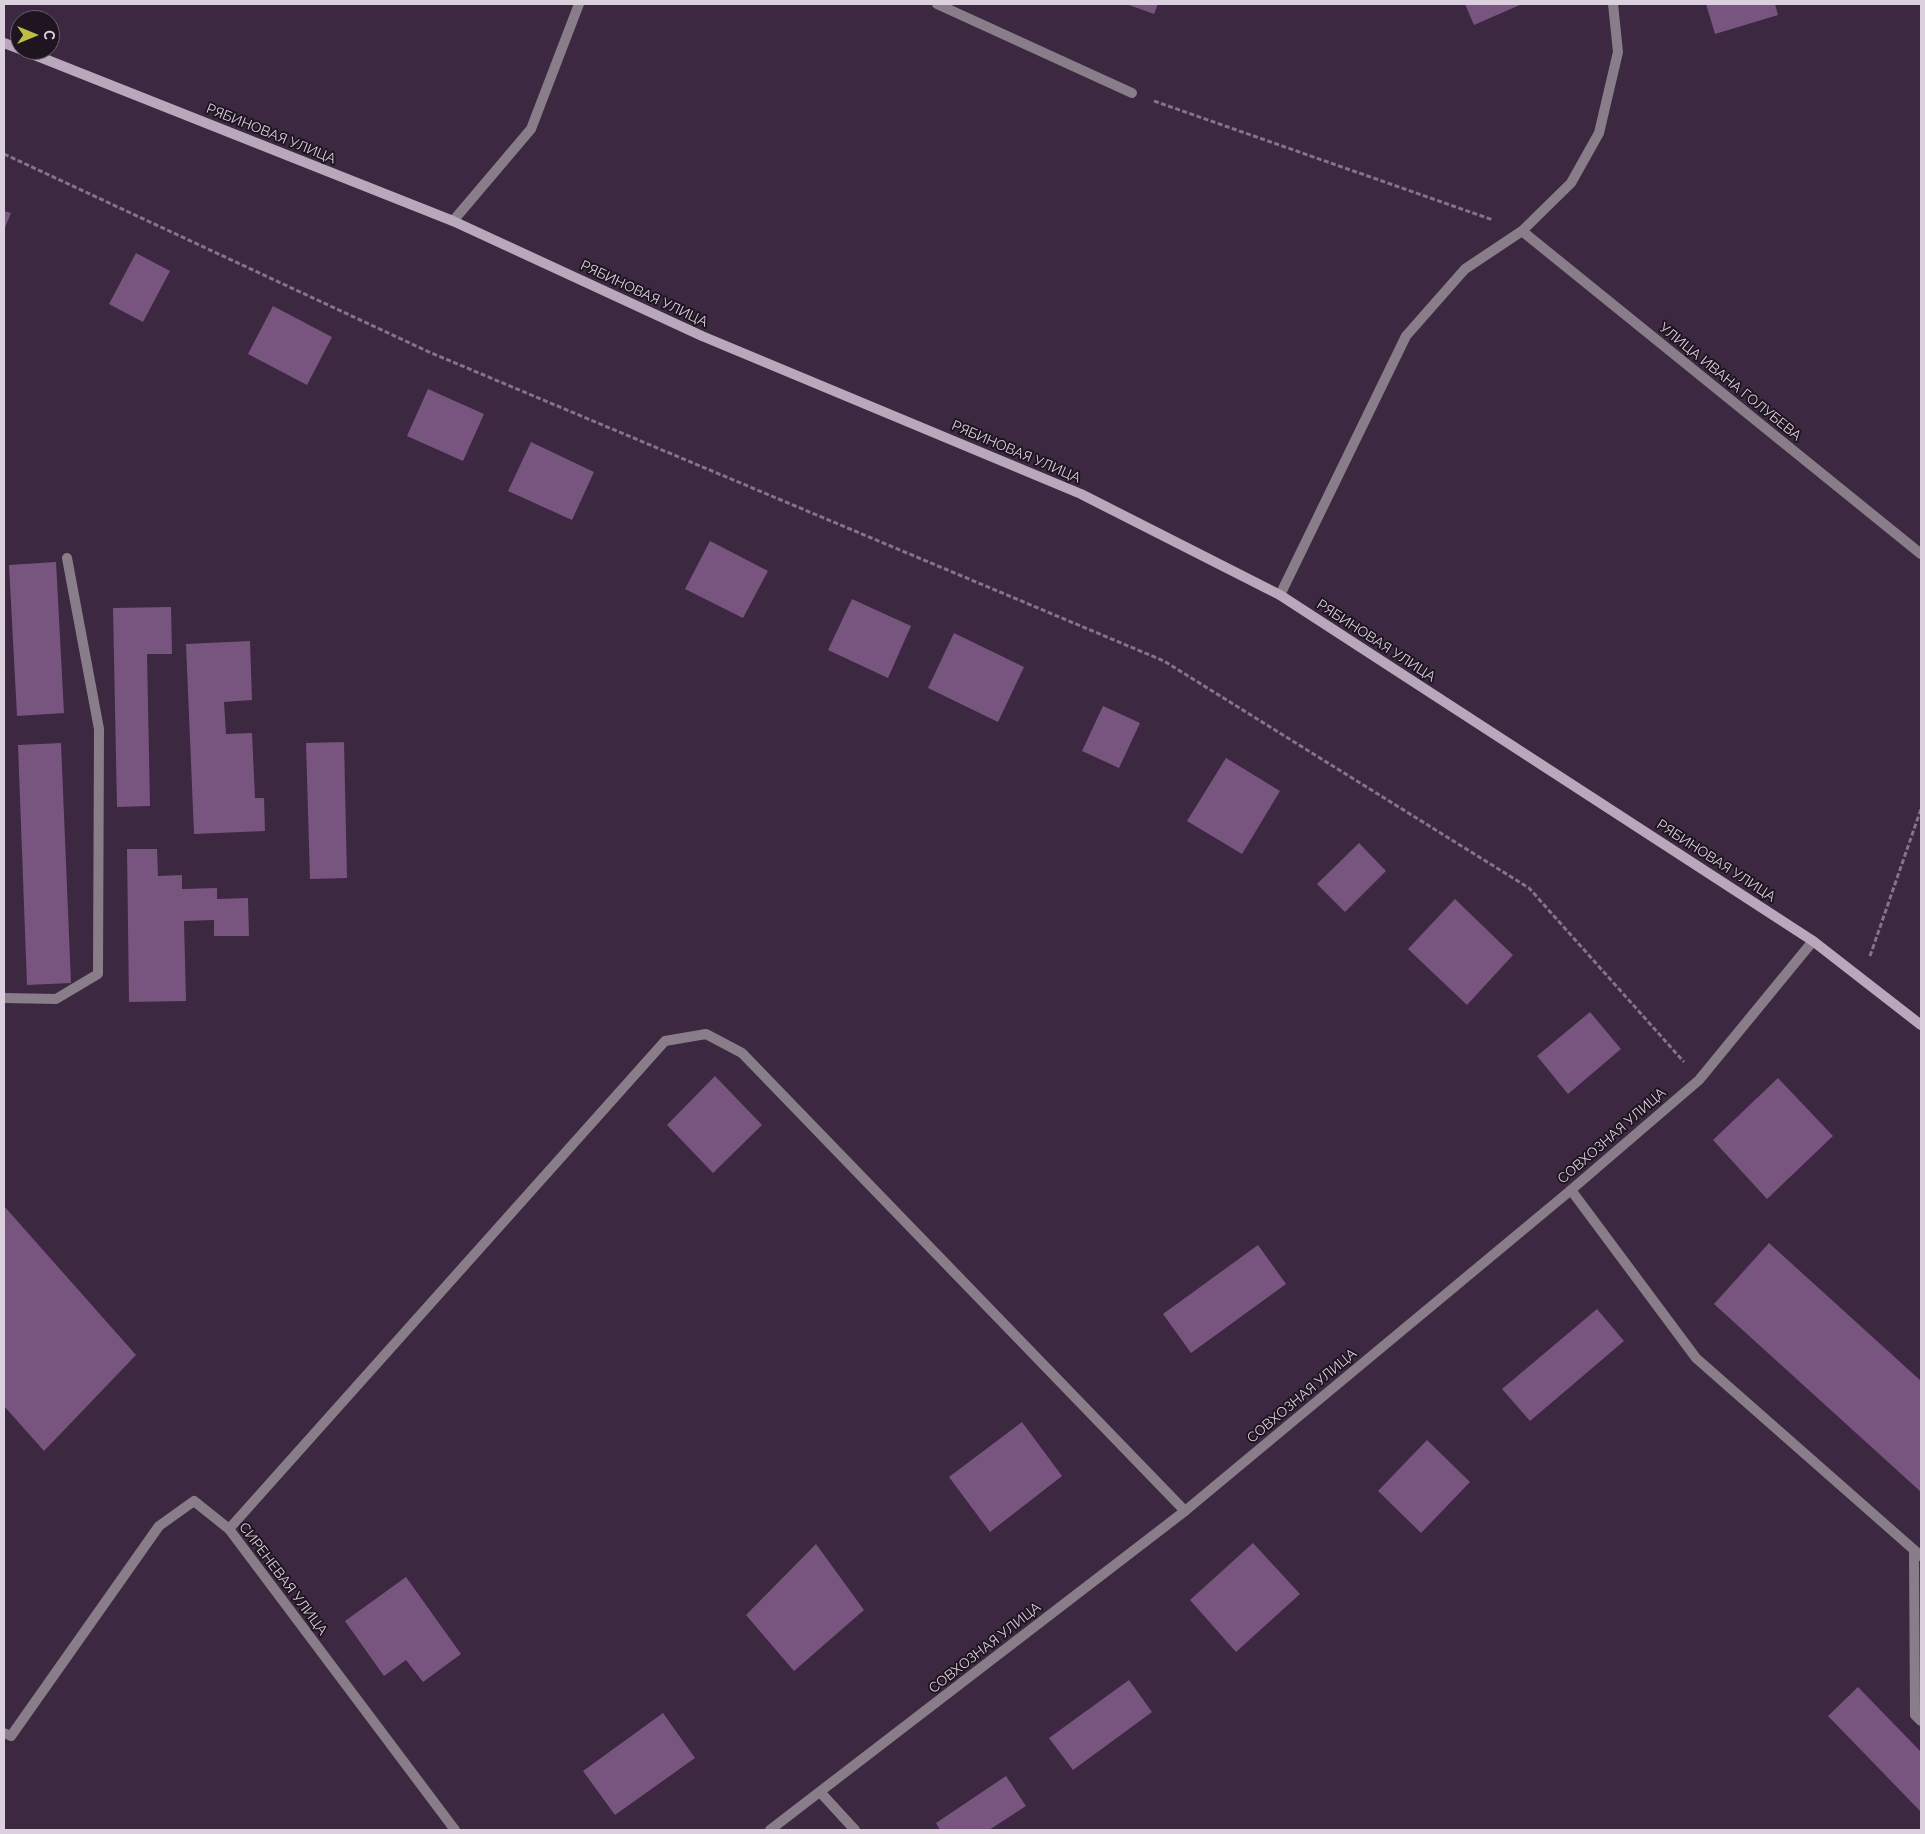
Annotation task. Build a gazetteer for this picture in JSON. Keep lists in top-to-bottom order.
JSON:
{
  "streets": {
    "main road": ["РЯБИНОВАЯ УЛИЦА"],
    "street": ["УЛИЦА ИВАНА ГОЛУБЕВА", "СОВХОЗНАЯ УЛИЦА", "СИРЕНЕВАЯ УЛИЦА"]
  },
  "crossings": [
    ["РЯБИНОВАЯ УЛИЦА", "СОВХОЗНАЯ УЛИЦА"]
  ],
  "north": "right"
}
